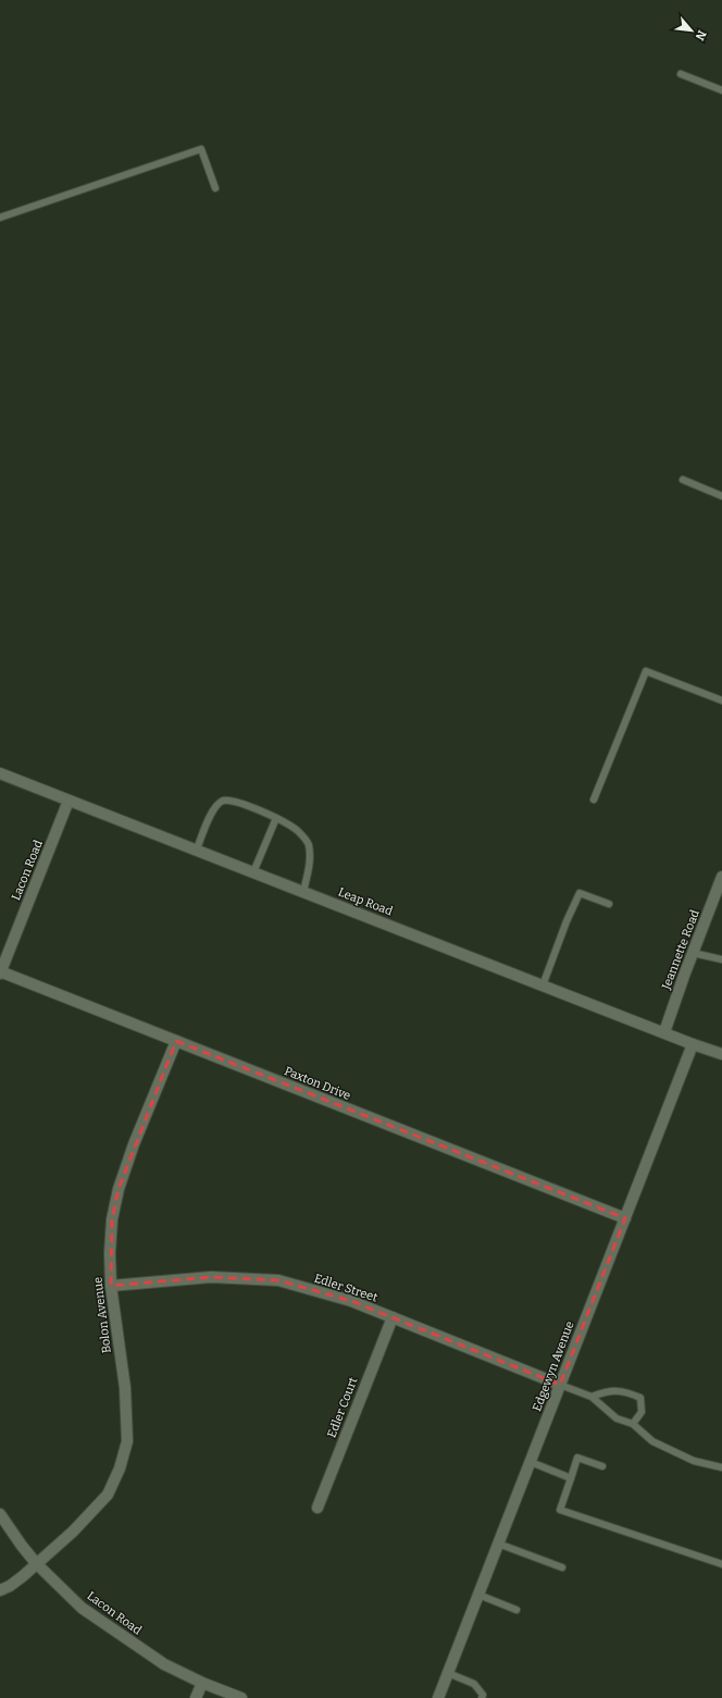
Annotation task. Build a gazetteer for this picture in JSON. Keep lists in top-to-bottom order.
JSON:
{
  "streets": {
    "street": [
      "Lacon Road",
      "Leap Road",
      "Jeannette Road",
      "Paxton Drive",
      "Edler Street",
      "Bolon Avenue",
      "Edgewyn Avenue",
      "Edler Court"
    ]
  },
  "crossings": [
    ["Lacon Road", "Leap Road"],
    ["Lacon Road", "Paxton Drive"],
    ["Lacon Road", "Bolon Avenue"],
    ["Leap Road", "Jeannette Road"],
    ["Leap Road", "Edgewyn Avenue"],
    ["Paxton Drive", "Bolon Avenue"],
    ["Paxton Drive", "Edgewyn Avenue"],
    ["Edler Street", "Bolon Avenue"],
    ["Edler Street", "Edgewyn Avenue"],
    ["Edler Street", "Edler Court"]
  ],
  "north": "bottom right"
}
